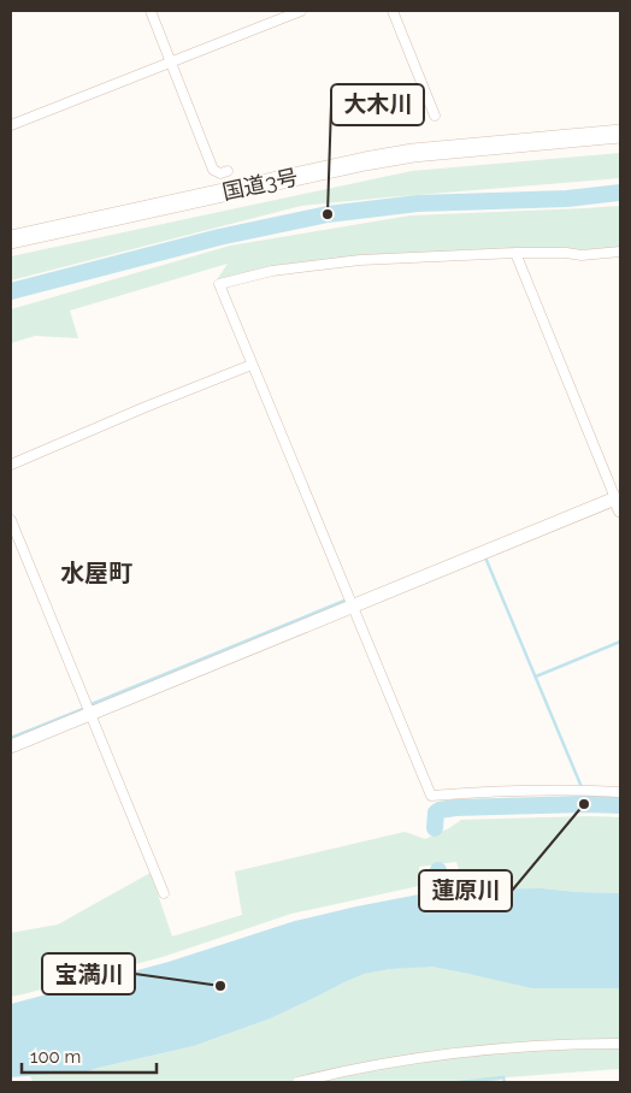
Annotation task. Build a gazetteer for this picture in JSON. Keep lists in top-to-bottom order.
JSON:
{
  "streets": {
    "highway": ["国道3号"]
  },
  "districts": ["水屋町"],
  "places": ["大木川", "蓮原川", "宝満川"],
  "scale_bar": "100 m"
}
